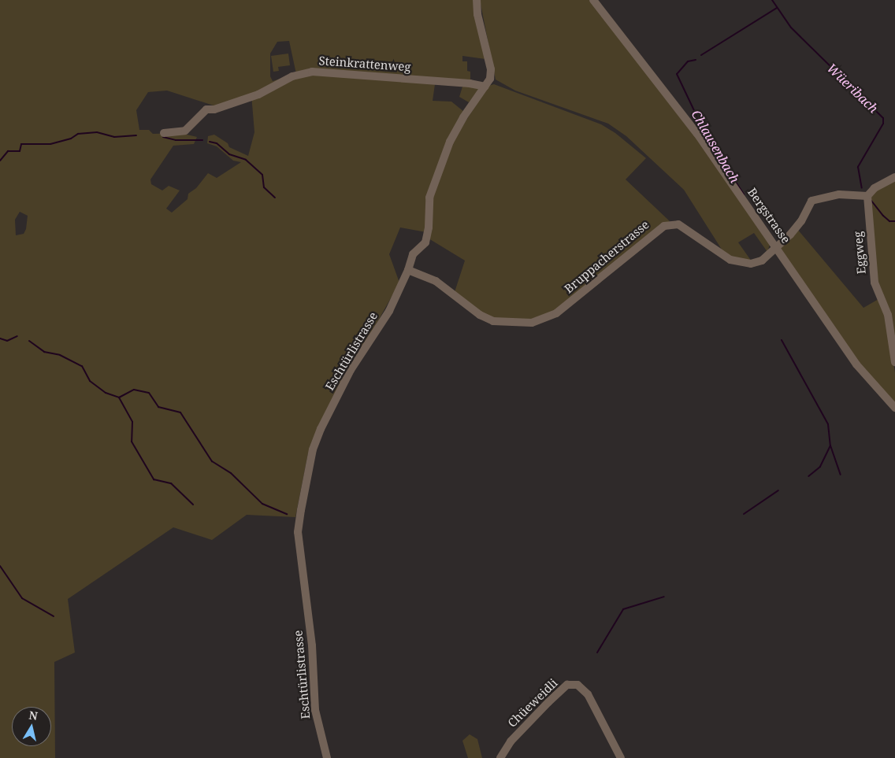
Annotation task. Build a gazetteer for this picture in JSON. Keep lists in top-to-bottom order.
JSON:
{
  "streets": {
    "street": [
      "Steinkrattenweg",
      "Bergstrasse",
      "Eggweg",
      "Bruppacherstrasse",
      "Eschtürlistrasse",
      "Chüeweidli"
    ]
  },
  "crossings": [
    ["Steinkrattenweg", "Eschtürlistrasse"],
    ["Bergstrasse", "Bruppacherstrasse"],
    ["Eggweg", "Bruppacherstrasse"],
    ["Bruppacherstrasse", "Eschtürlistrasse"]
  ],
  "water": ["Wüeribach", "Chlausenbach"],
  "north": "top"
}
